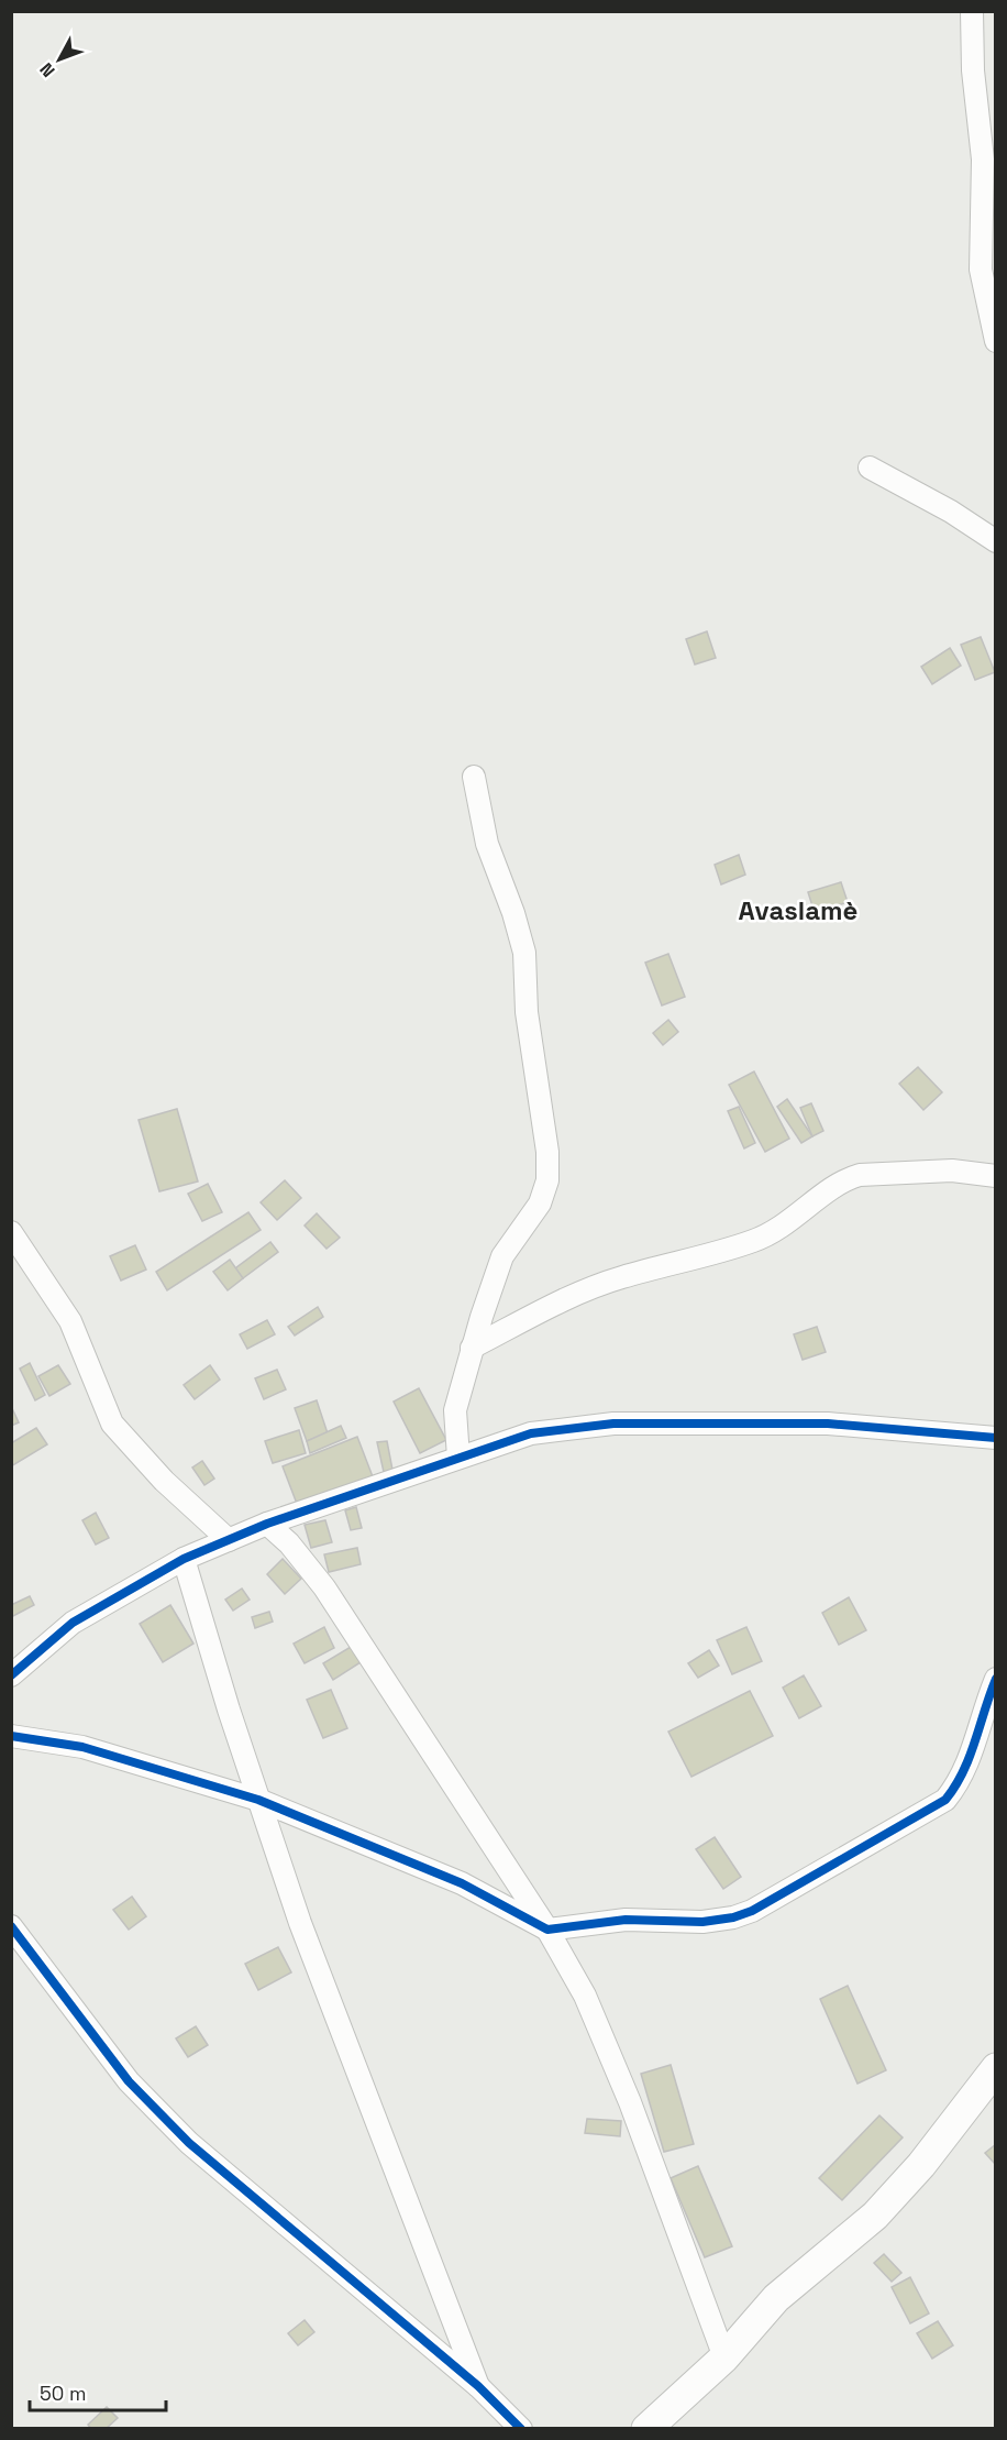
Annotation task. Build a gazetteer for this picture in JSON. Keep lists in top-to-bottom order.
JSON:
{
  "districts": ["Avaslamè"],
  "scale_bar": "50 m",
  "north": "bottom left"
}
